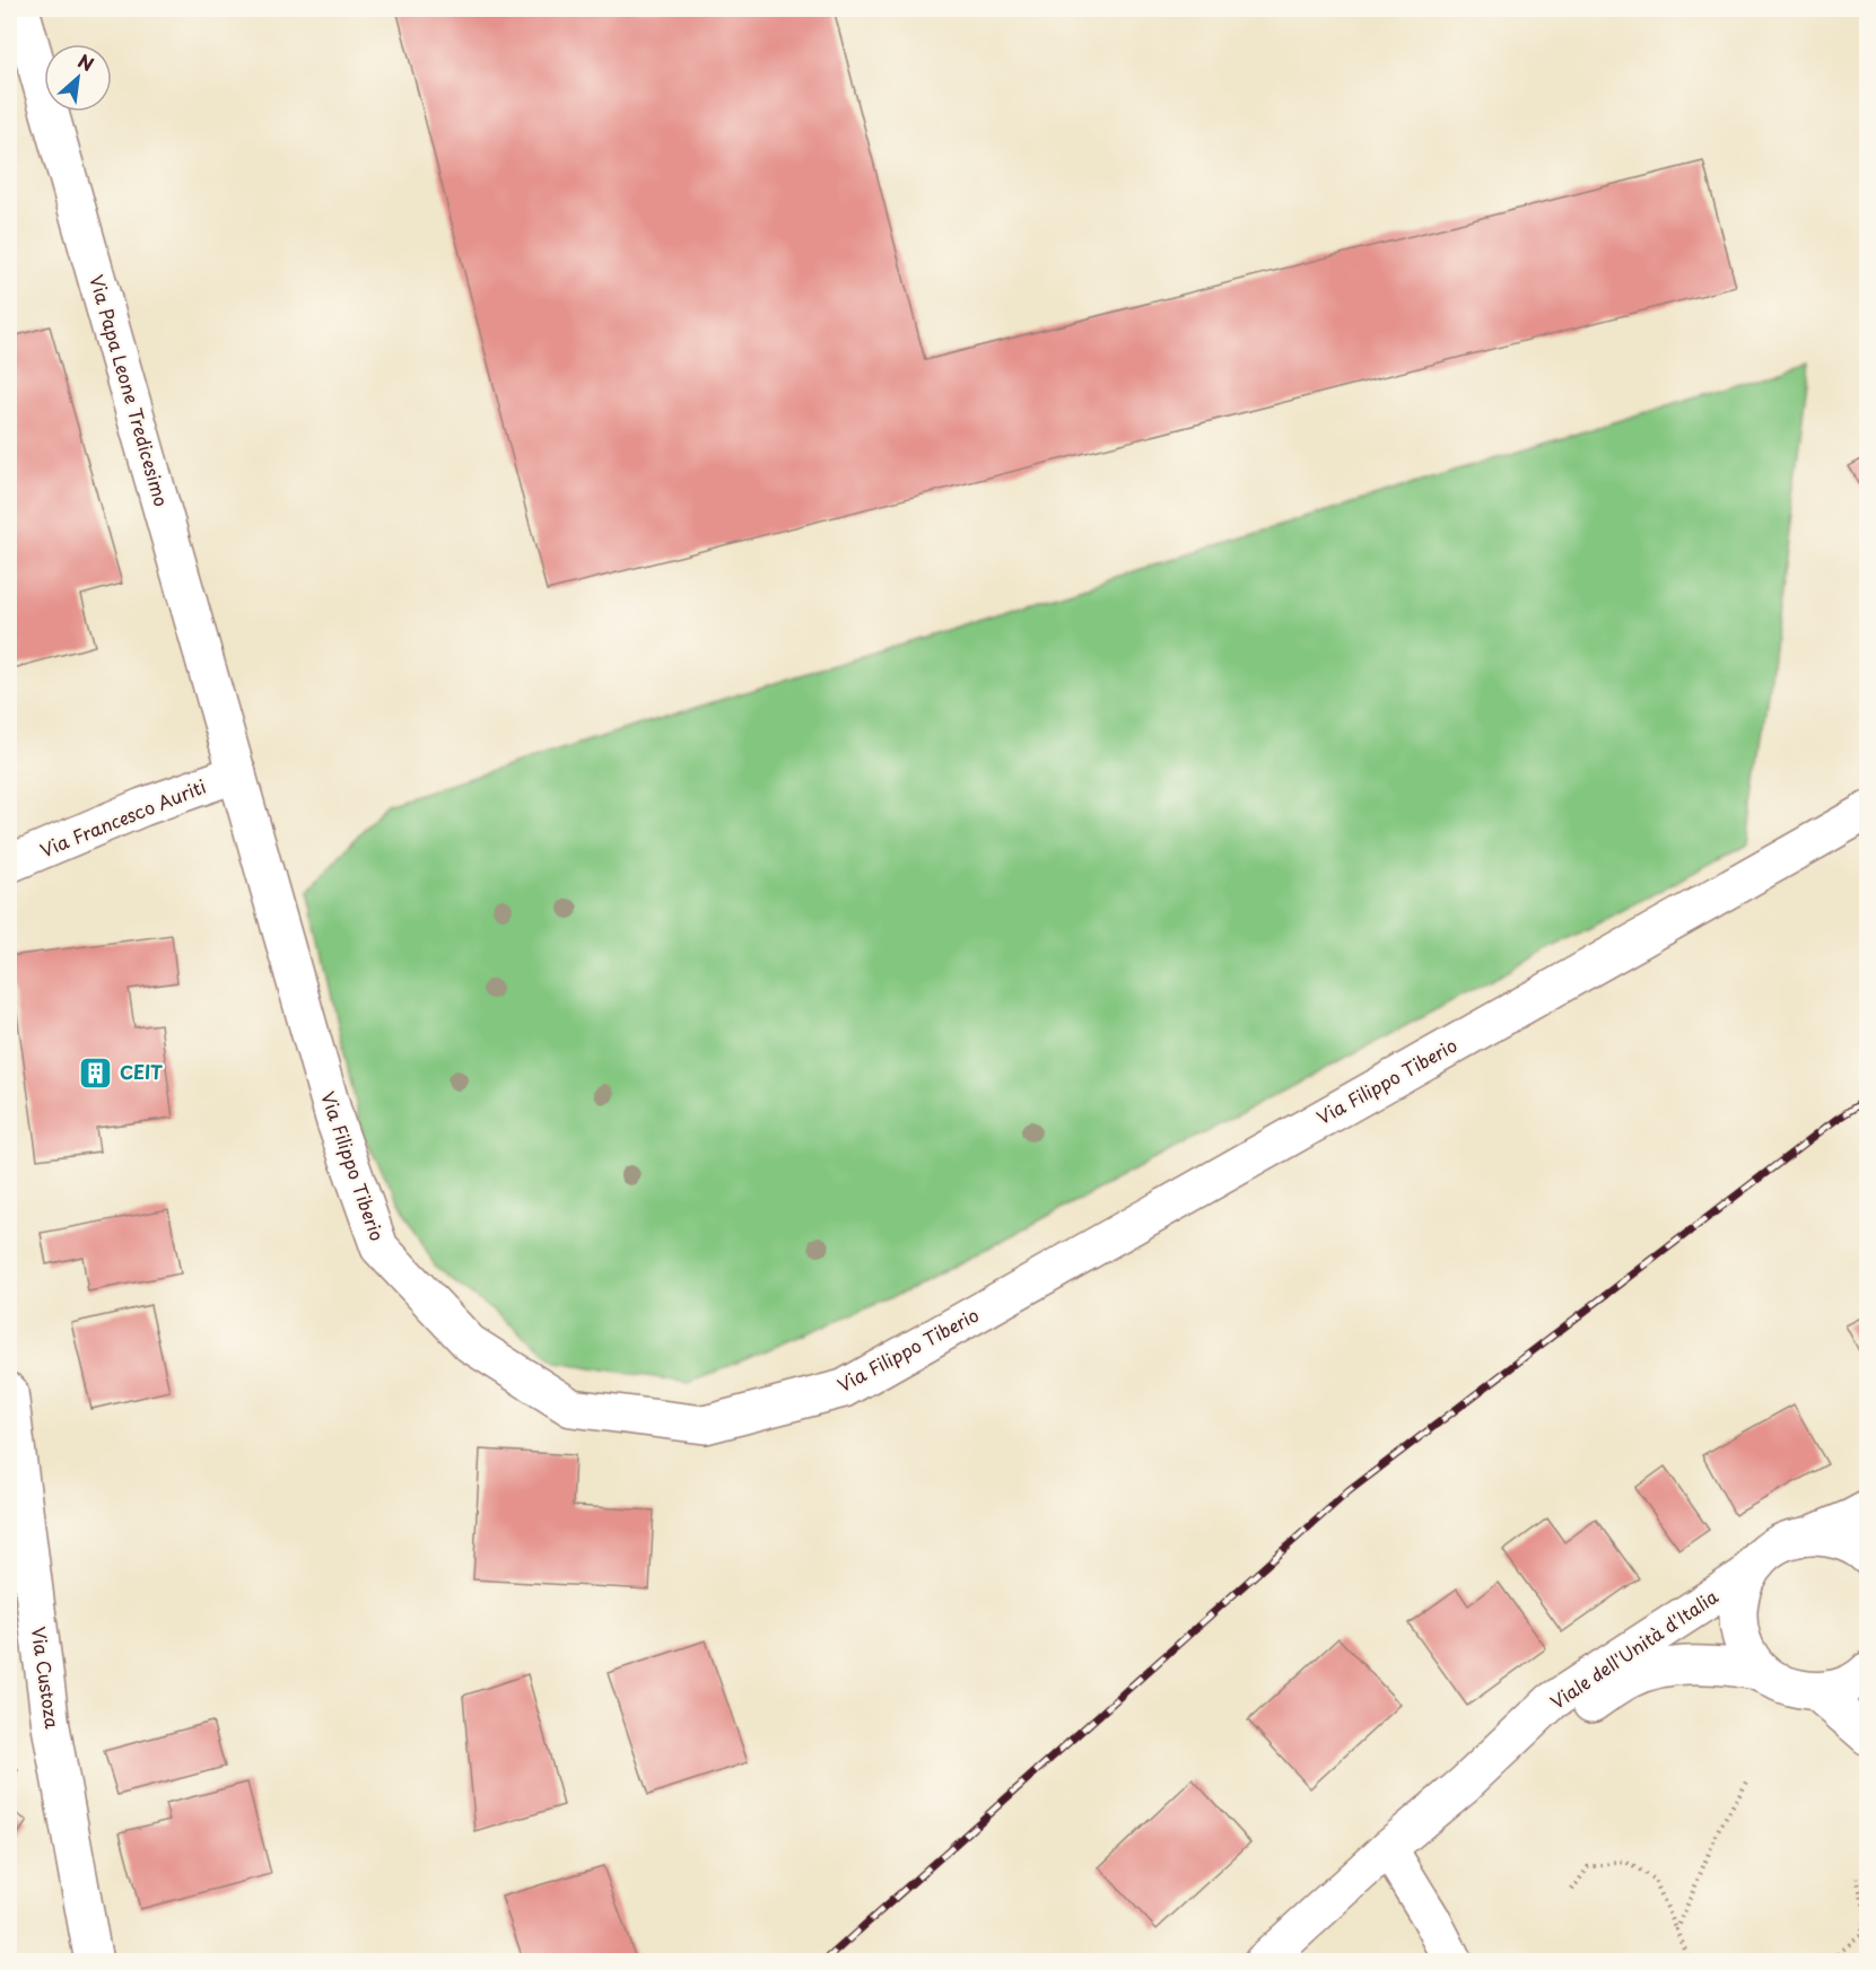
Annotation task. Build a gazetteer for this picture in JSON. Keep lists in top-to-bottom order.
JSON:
{
  "streets": {
    "street": [
      "Via Papa Leone Tredicesimo",
      "Via Francesco Auriti",
      "Via Filippo Tiberio",
      "Viale dell'Unità d'Italia",
      "Via Custoza"
    ]
  },
  "crossings": [
    ["Via Papa Leone Tredicesimo", "Via Francesco Auriti"],
    ["Via Papa Leone Tredicesimo", "Via Filippo Tiberio"],
    ["Via Francesco Auriti", "Via Filippo Tiberio"]
  ],
  "places": {
    "building": ["CEIT"]
  },
  "north": "top right"
}
